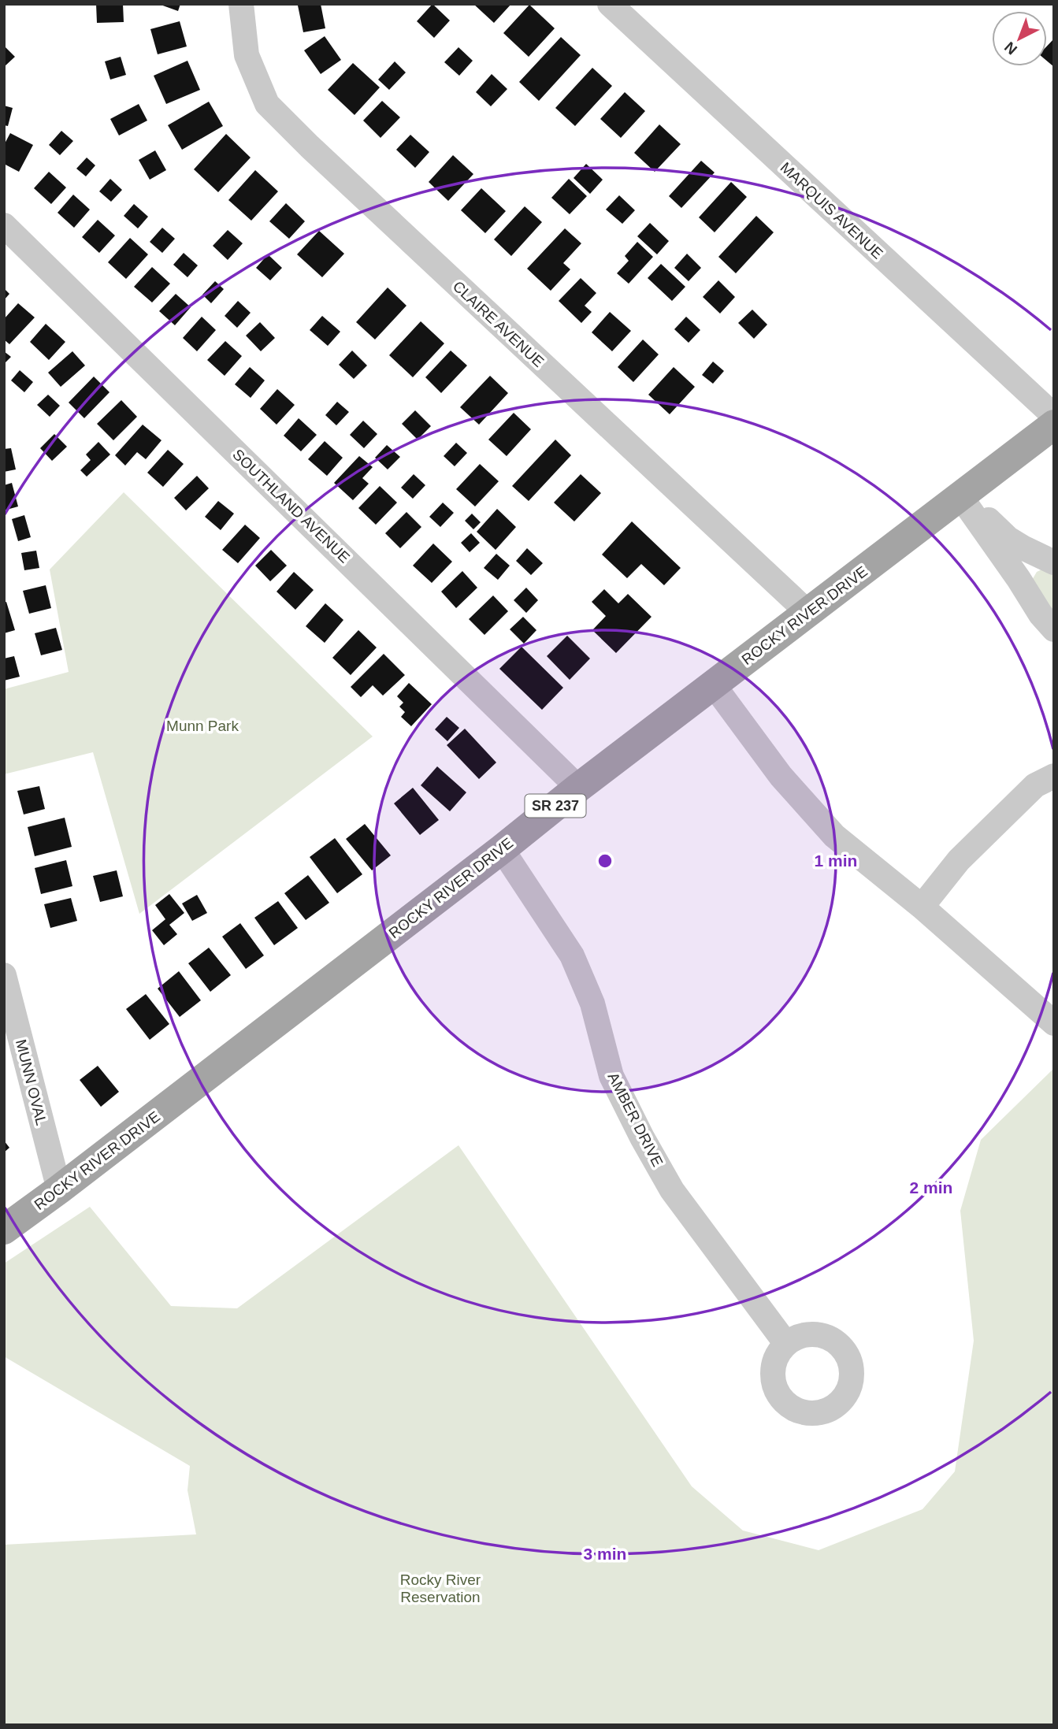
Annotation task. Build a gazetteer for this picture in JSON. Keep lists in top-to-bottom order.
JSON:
{
  "streets": {
    "main road": ["ROCKY RIVER DRIVE", "SR 237"],
    "street": [
      "MARQUIS AVENUE",
      "CLAIRE AVENUE",
      "SOUTHLAND AVENUE",
      "MUNN OVAL",
      "AMBER DRIVE"
    ]
  },
  "crossings": [
    ["CLAIRE AVENUE", "ROCKY RIVER DRIVE"],
    ["SOUTHLAND AVENUE", "ROCKY RIVER DRIVE"],
    ["ROCKY RIVER DRIVE", "MUNN OVAL"],
    ["ROCKY RIVER DRIVE", "AMBER DRIVE"]
  ],
  "parks": ["Munn Park", "Rocky River Reservation"],
  "north": "bottom left",
  "rings": ["1 min", "2 min", "3 min"]
}
